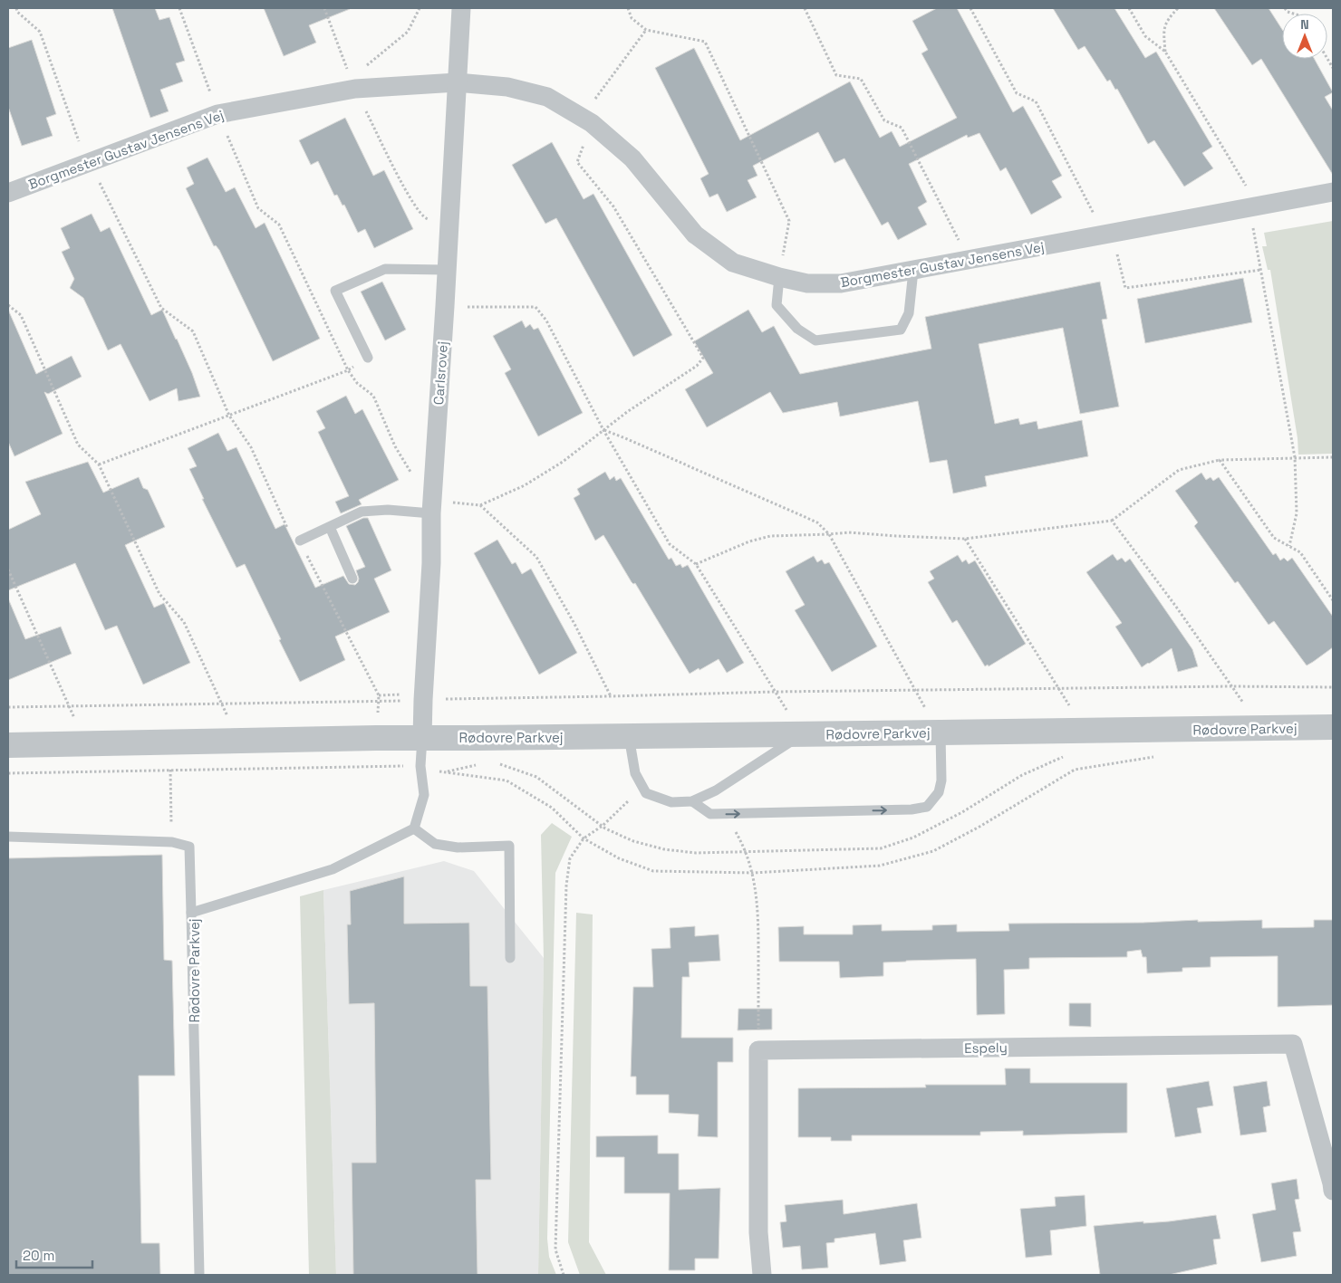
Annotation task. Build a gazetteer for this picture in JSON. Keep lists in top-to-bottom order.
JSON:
{
  "streets": {
    "street": [
      "Borgmester Gustav Jensens Vej",
      "Carlsrovej",
      "Rødovre Parkvej",
      "Espely"
    ]
  },
  "crossings": [
    ["Borgmester Gustav Jensens Vej", "Carlsrovej"],
    ["Carlsrovej", "Rødovre Parkvej"]
  ],
  "scale_bar": "20 m",
  "north": "top"
}
